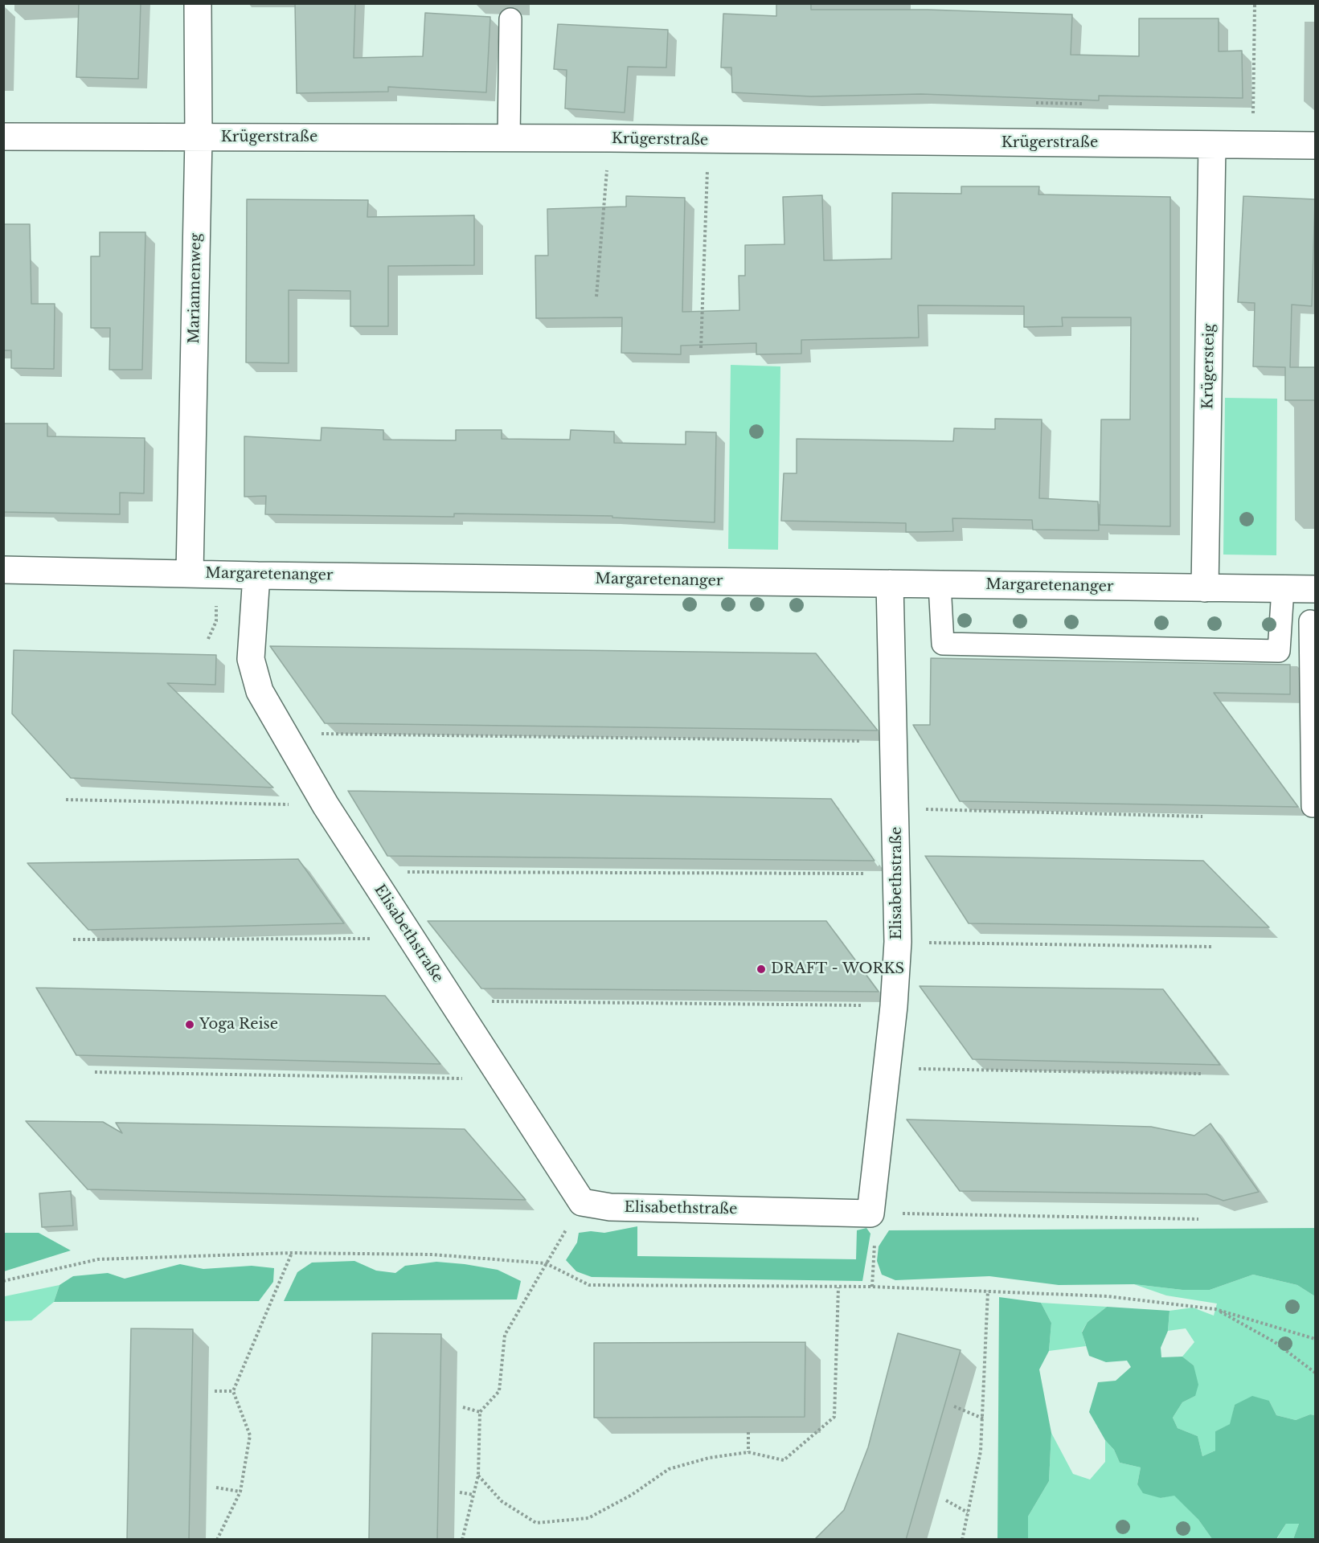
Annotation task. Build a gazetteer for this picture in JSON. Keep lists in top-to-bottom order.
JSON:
{
  "streets": {
    "street": [
      "Krügerstraße",
      "Mariannenweg",
      "Krügersteig",
      "Margaretenanger",
      "Elisabethstraße"
    ]
  },
  "crossings": [
    ["Krügerstraße", "Mariannenweg"],
    ["Krügerstraße", "Krügersteig"],
    ["Mariannenweg", "Margaretenanger"],
    ["Krügersteig", "Margaretenanger"],
    ["Margaretenanger", "Elisabethstraße"]
  ],
  "places": ["DRAFT - WORKS", "Yoga Reise"]
}
